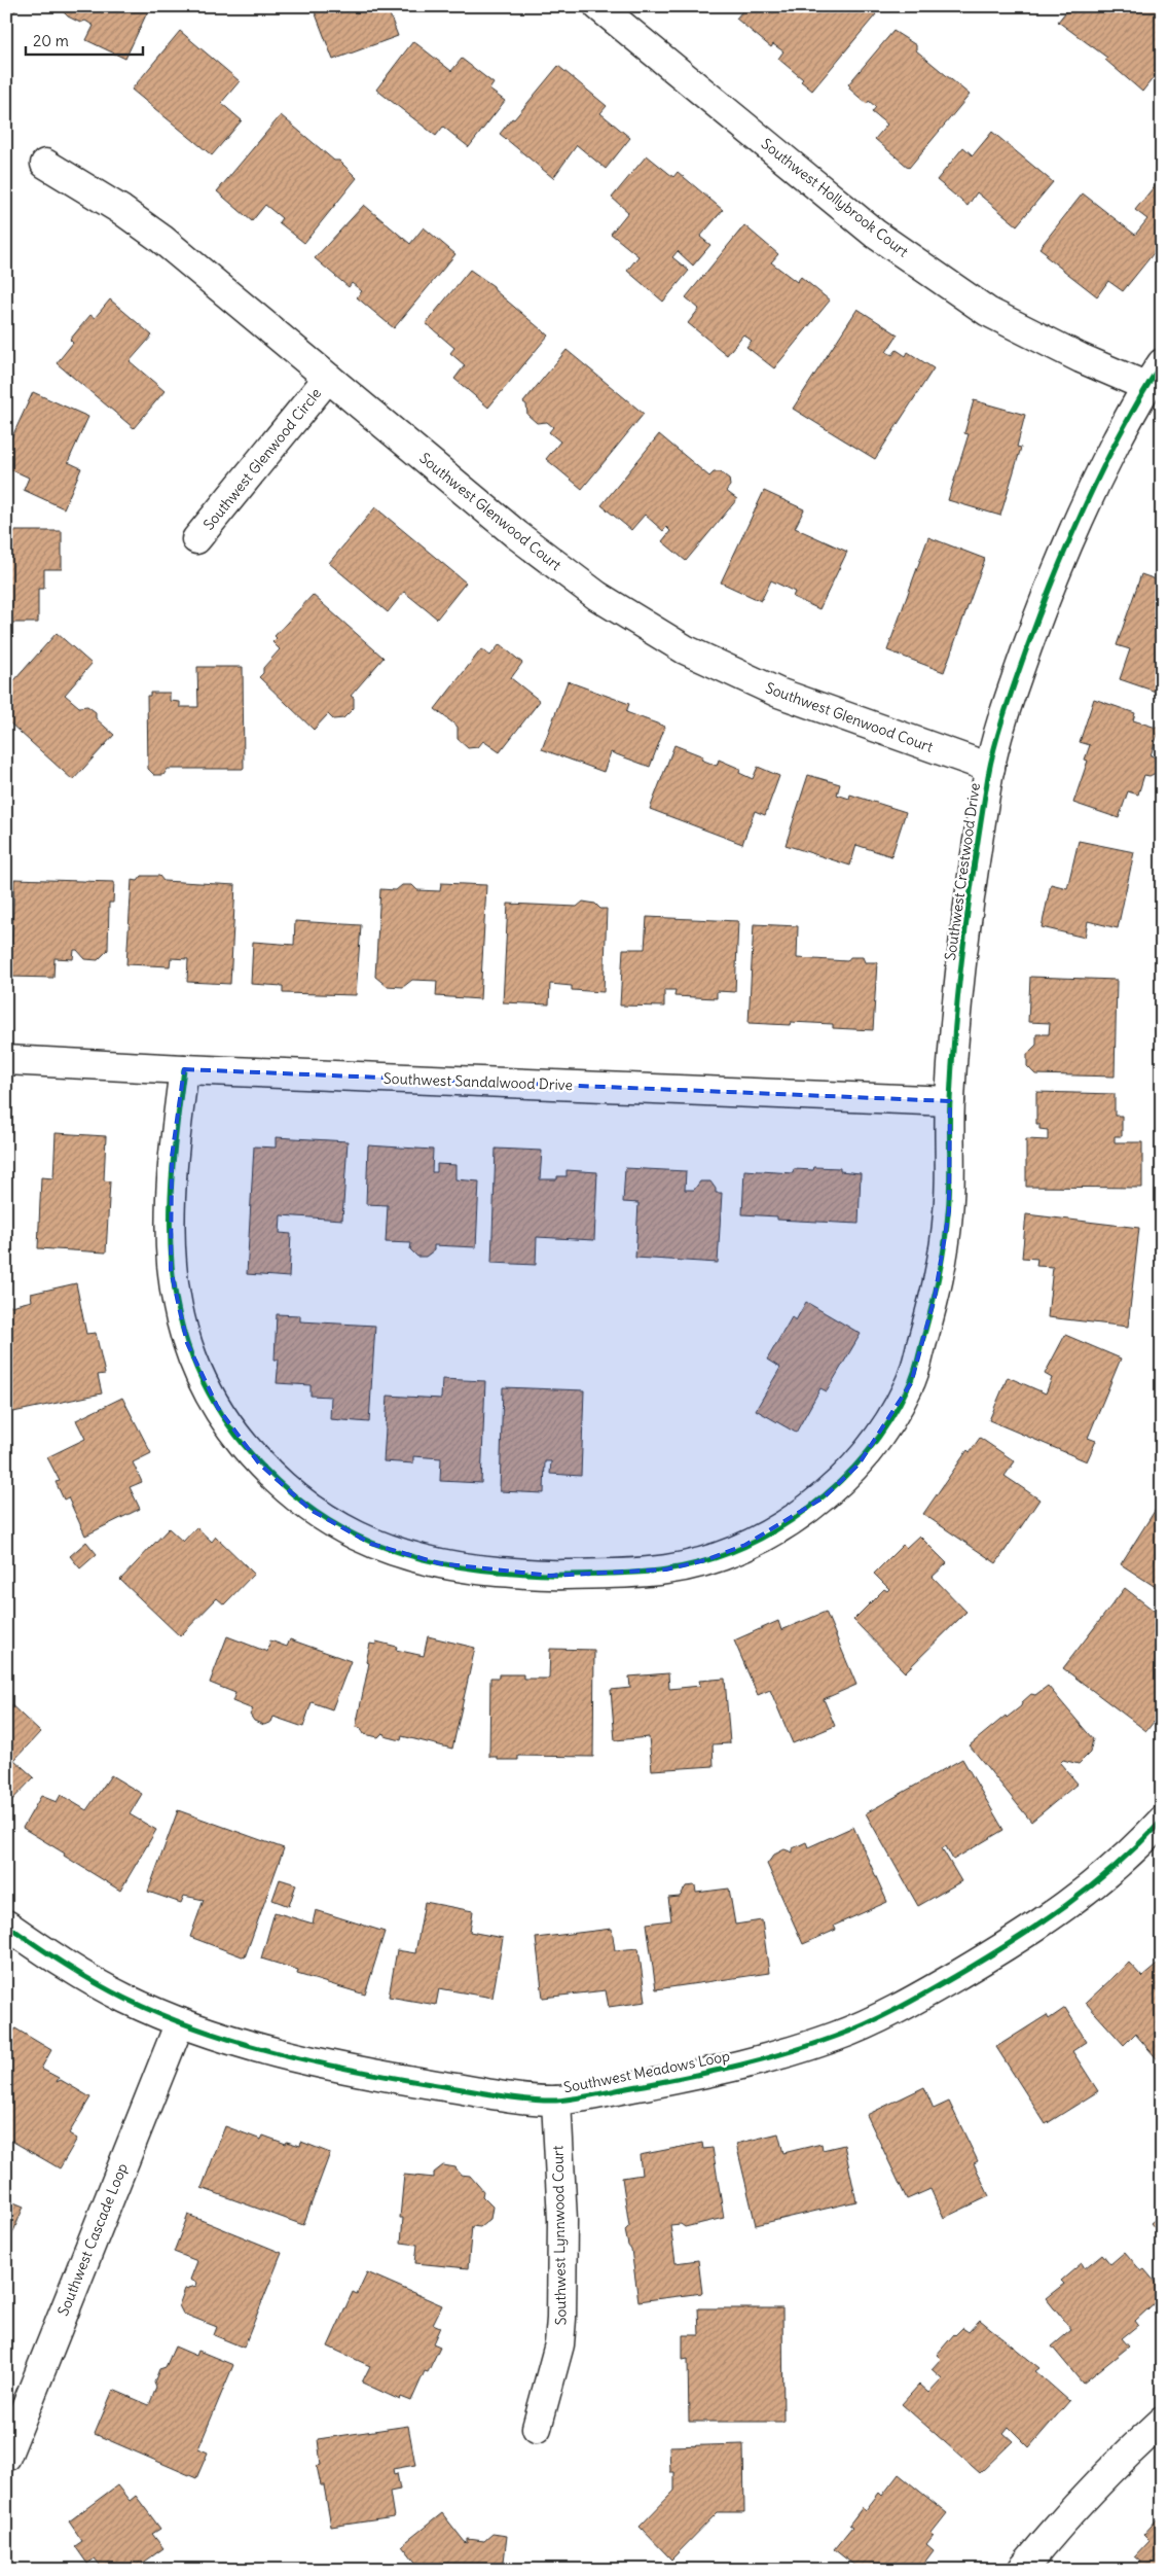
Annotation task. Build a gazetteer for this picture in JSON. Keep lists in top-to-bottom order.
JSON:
{
  "streets": {
    "street": [
      "Southwest Hollybrook Court",
      "Southwest Glenwood Circle",
      "Southwest Glenwood Court",
      "Southwest Crestwood Drive",
      "Southwest Sandalwood Drive",
      "Southwest Meadows Loop",
      "Southwest Lynnwood Court",
      "Southwest Cascade Loop"
    ]
  },
  "crossings": [
    ["Southwest Hollybrook Court", "Southwest Crestwood Drive"],
    ["Southwest Glenwood Circle", "Southwest Glenwood Court"],
    ["Southwest Glenwood Court", "Southwest Crestwood Drive"],
    ["Southwest Crestwood Drive", "Southwest Sandalwood Drive"],
    ["Southwest Meadows Loop", "Southwest Lynnwood Court"],
    ["Southwest Meadows Loop", "Southwest Cascade Loop"]
  ],
  "scale_bar": "20 m"
}
